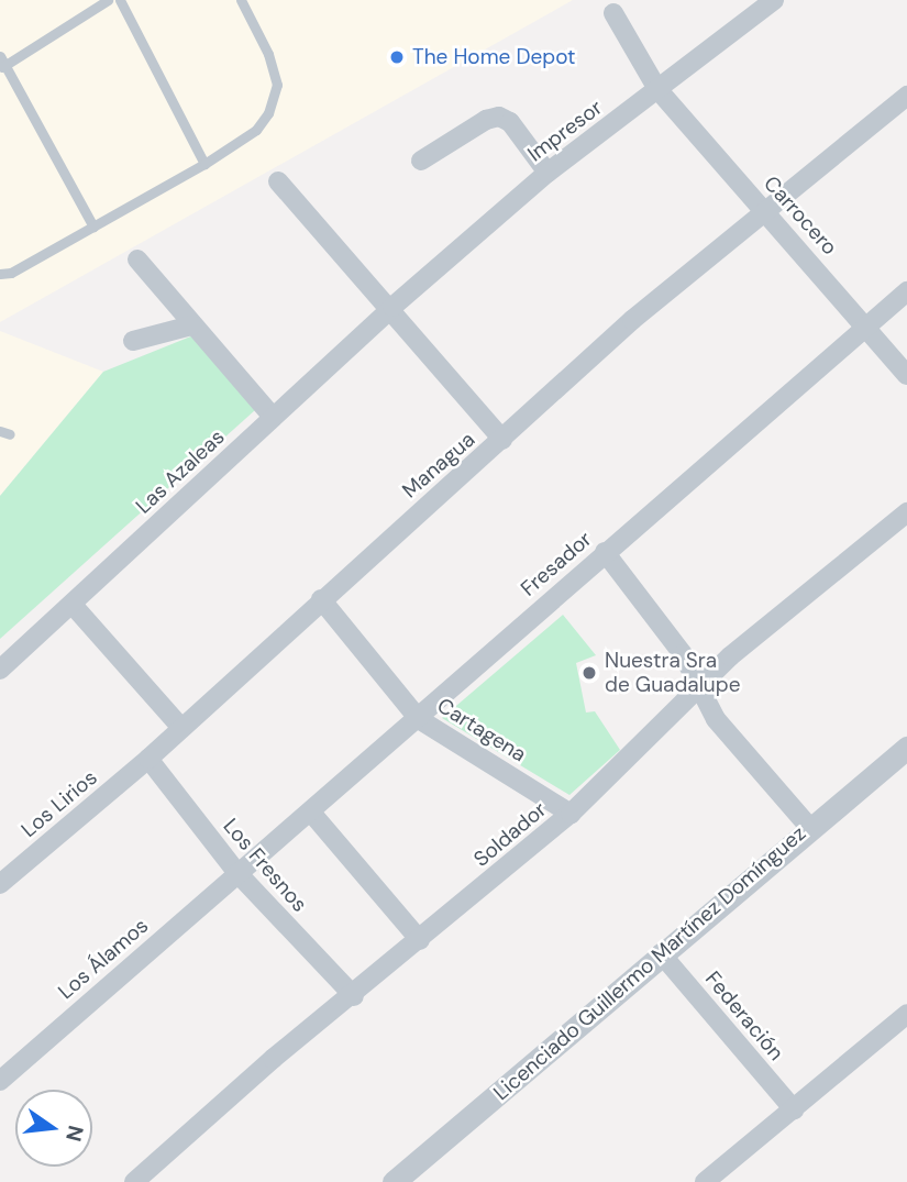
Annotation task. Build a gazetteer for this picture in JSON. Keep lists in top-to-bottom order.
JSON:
{
  "streets": {
    "street": [
      "Impresor",
      "Carrocero",
      "Managua",
      "Las Azaleas",
      "Fresador",
      "Cartagena",
      "Los Lirios",
      "Soldador",
      "Los Fresnos",
      "Los Álamos",
      "Licenciado Guillermo Martínez Domínguez",
      "Federación"
    ]
  },
  "crossings": [
    ["Impresor", "Carrocero"],
    ["Impresor", "Las Azaleas"],
    ["Carrocero", "Managua"],
    ["Carrocero", "Fresador"],
    ["Managua", "Cartagena"],
    ["Managua", "Los Lirios"],
    ["Managua", "Los Fresnos"],
    ["Fresador", "Cartagena"],
    ["Fresador", "Los Fresnos"],
    ["Fresador", "Los Álamos"],
    ["Cartagena", "Soldador"],
    ["Los Lirios", "Los Fresnos"],
    ["Soldador", "Los Fresnos"],
    ["Los Fresnos", "Los Álamos"],
    ["Licenciado Guillermo Martínez Domínguez", "Federación"]
  ],
  "places": ["The Home Depot", "Nuestra Sra de Guadalupe"],
  "north": "right"
}
